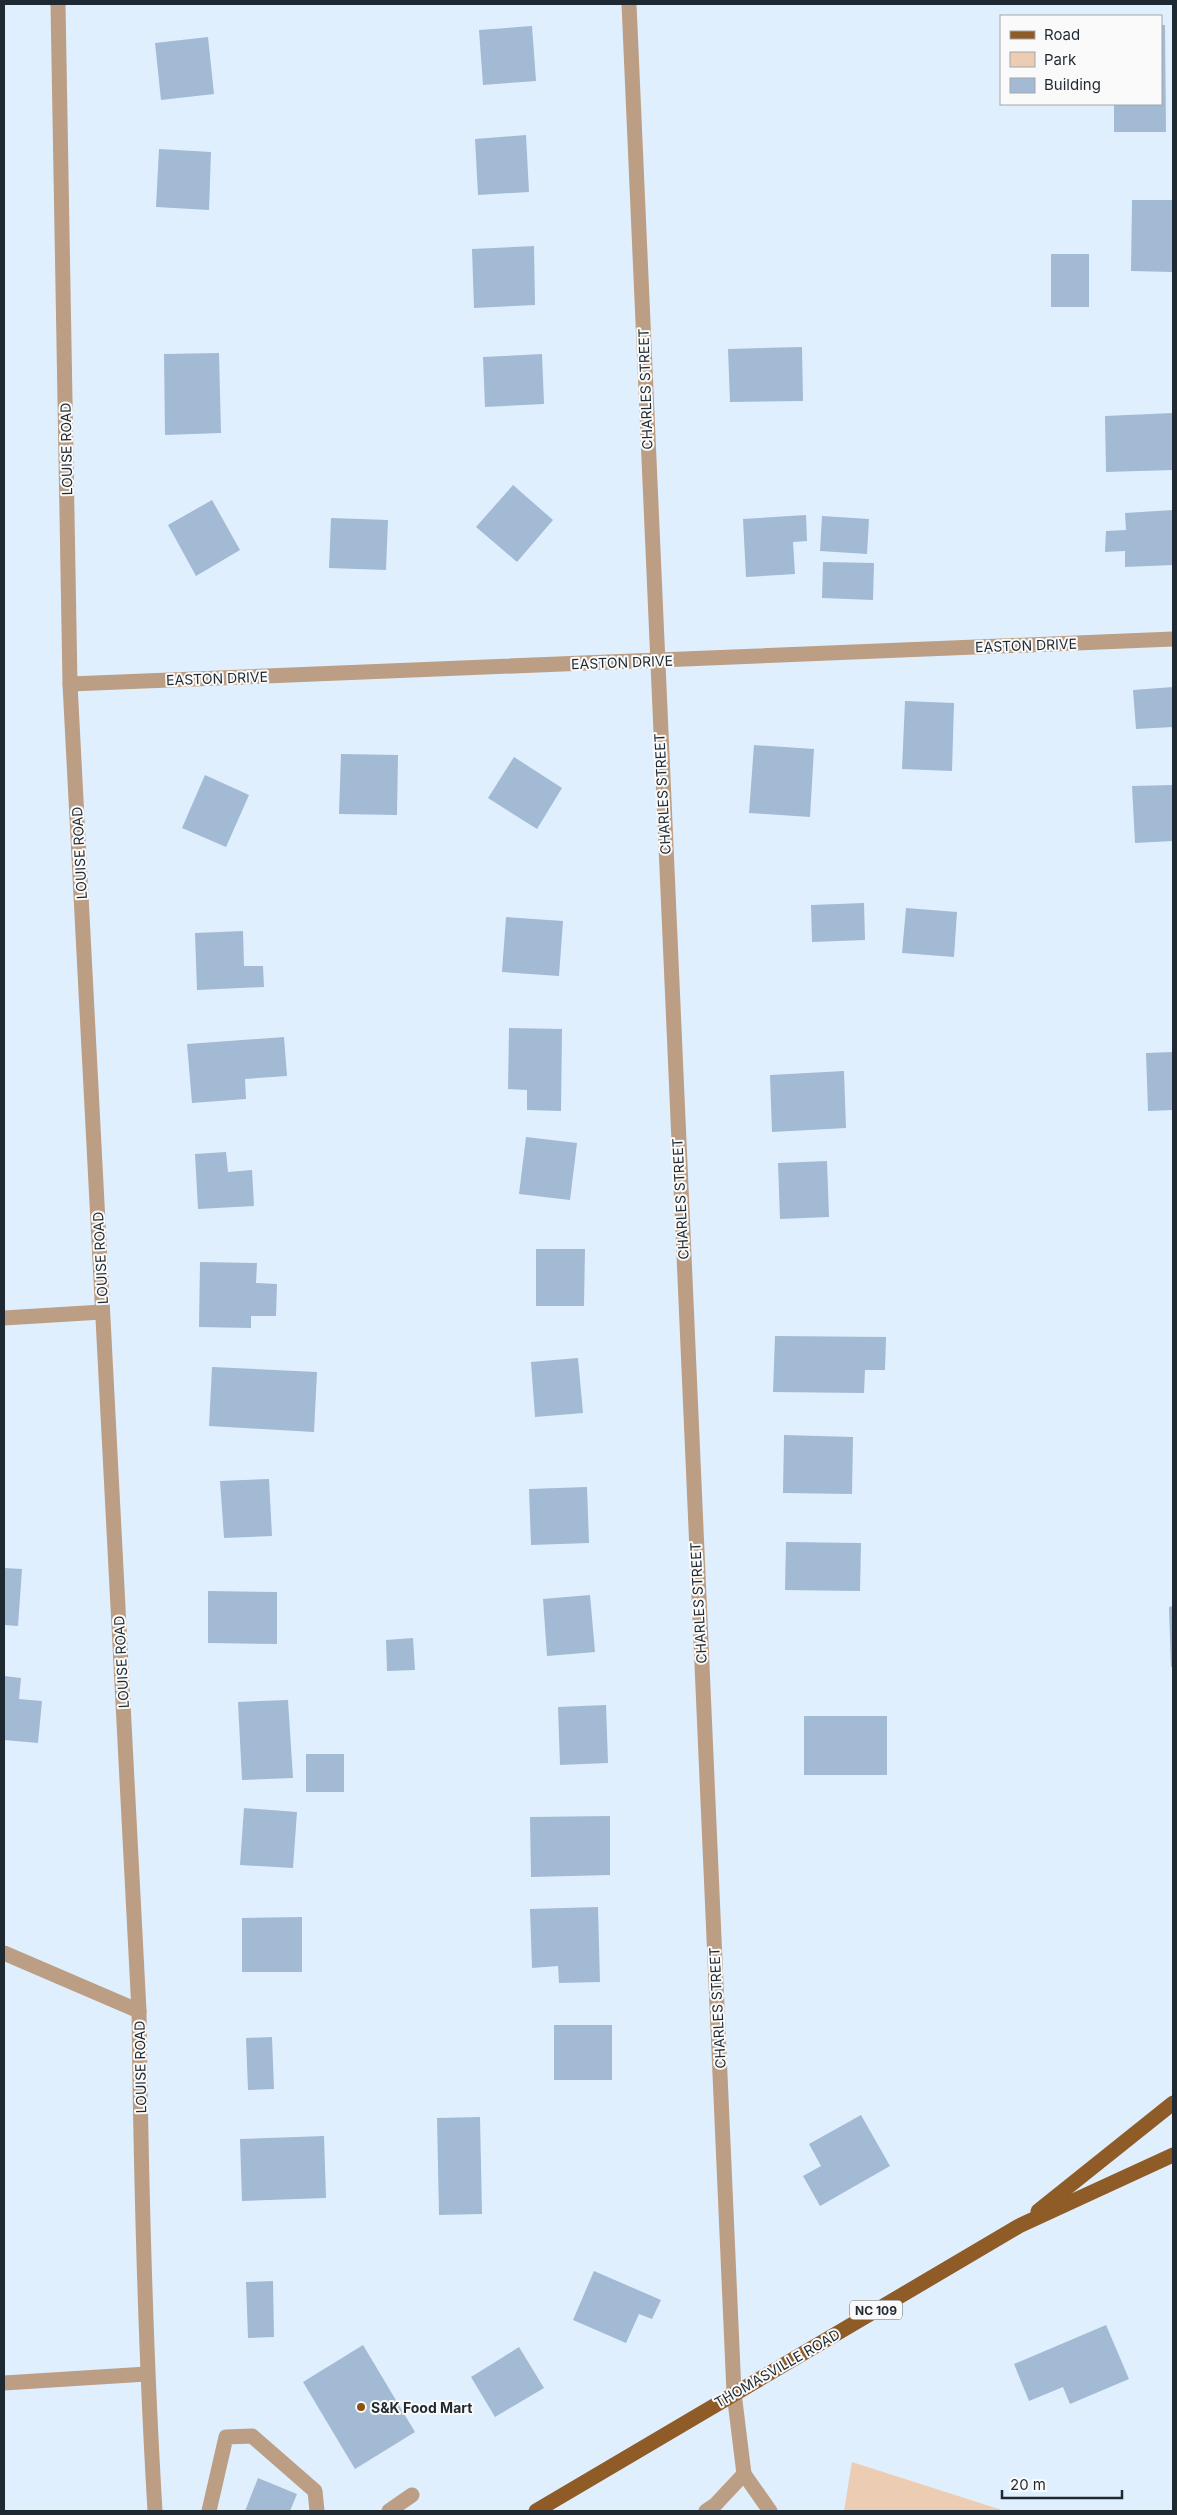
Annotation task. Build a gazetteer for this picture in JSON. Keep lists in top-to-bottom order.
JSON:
{
  "streets": {
    "main road": ["NC 109", "THOMASVILLE ROAD"],
    "street": ["CHARLES STREET", "LOUISE ROAD", "EASTON DRIVE"]
  },
  "crossings": [
    ["CHARLES STREET", "EASTON DRIVE"],
    ["CHARLES STREET", "THOMASVILLE ROAD"],
    ["LOUISE ROAD", "EASTON DRIVE"]
  ],
  "places": ["S&K Food Mart"],
  "legend": ["Road", "Park", "Building"],
  "scale_bar": "20 m"
}
